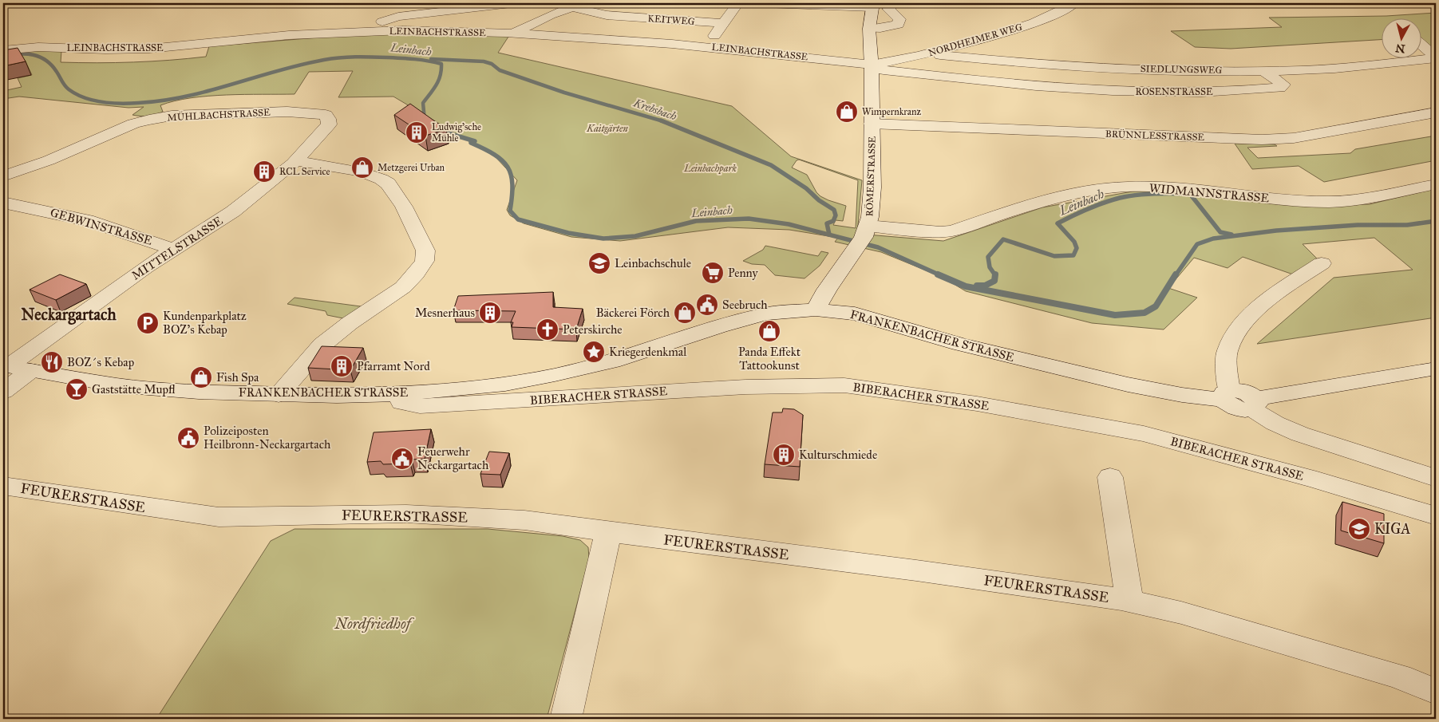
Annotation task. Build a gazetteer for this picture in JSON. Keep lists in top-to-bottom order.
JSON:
{
  "streets": {
    "street": [
      "KEITWEG",
      "LEINBACHSTRASSE",
      "NORDHEIMER WEG",
      "SIEDLUNGSWEG",
      "ROSENSTRASSE",
      "MÜHLBACHSTRASSE",
      "BRÜNNLESSTRASSE",
      "RÖMERSTRASSE",
      "WIDMANNSTRASSE",
      "GEBWINSTRASSE",
      "MITTELSTRASSE",
      "FRANKENBACHER STRASSE",
      "BIBERACHER STRASSE",
      "FEURERSTRASSE"
    ]
  },
  "crossings": [
    ["LEINBACHSTRASSE", "NORDHEIMER WEG"],
    ["LEINBACHSTRASSE", "ROSENSTRASSE"],
    ["LEINBACHSTRASSE", "RÖMERSTRASSE"],
    ["NORDHEIMER WEG", "SIEDLUNGSWEG"],
    ["NORDHEIMER WEG", "ROSENSTRASSE"],
    ["NORDHEIMER WEG", "RÖMERSTRASSE"],
    ["SIEDLUNGSWEG", "ROSENSTRASSE"],
    ["ROSENSTRASSE", "RÖMERSTRASSE"],
    ["MÜHLBACHSTRASSE", "MITTELSTRASSE"],
    ["BRÜNNLESSTRASSE", "RÖMERSTRASSE"],
    ["RÖMERSTRASSE", "WIDMANNSTRASSE"],
    ["RÖMERSTRASSE", "FRANKENBACHER STRASSE"],
    ["GEBWINSTRASSE", "MITTELSTRASSE"],
    ["MITTELSTRASSE", "FRANKENBACHER STRASSE"],
    ["FRANKENBACHER STRASSE", "BIBERACHER STRASSE"]
  ],
  "districts": ["Neckargartach"],
  "water": ["Leinbach", "Krebsbach"],
  "parks": ["Kaitgärten", "Leinbachpark", "Nordfriedhof"],
  "places": {
    "shop": [
      "Wimpernkranz",
      "Metzgerei Urban",
      "Bäckerei Förch",
      "Panda Effekt Tattookunst",
      "Fish Spa"
    ],
    "building": [
      "Ludwig’sche Mühle",
      "RCL Service",
      "Mesnerhaus",
      "Pfarramt Nord",
      "Kulturschmiede"
    ],
    "school or university": ["Leinbachschule", "KIGA"],
    "supermarket": ["Penny"],
    "public building": ["Seebruch", "Polizeiposten Heilbronn-Neckargartach", "Feuerwehr Neckargartach"],
    "parking": ["Kundenparkplatz BOZ's Kebap"],
    "church": ["Peterskirche"],
    "place": ["Kriegerdenkmal"],
    "restaurant": ["BOZ´s Kebap"],
    "bar": ["Gaststätte Mupfl"]
  },
  "north": "bottom"
}
